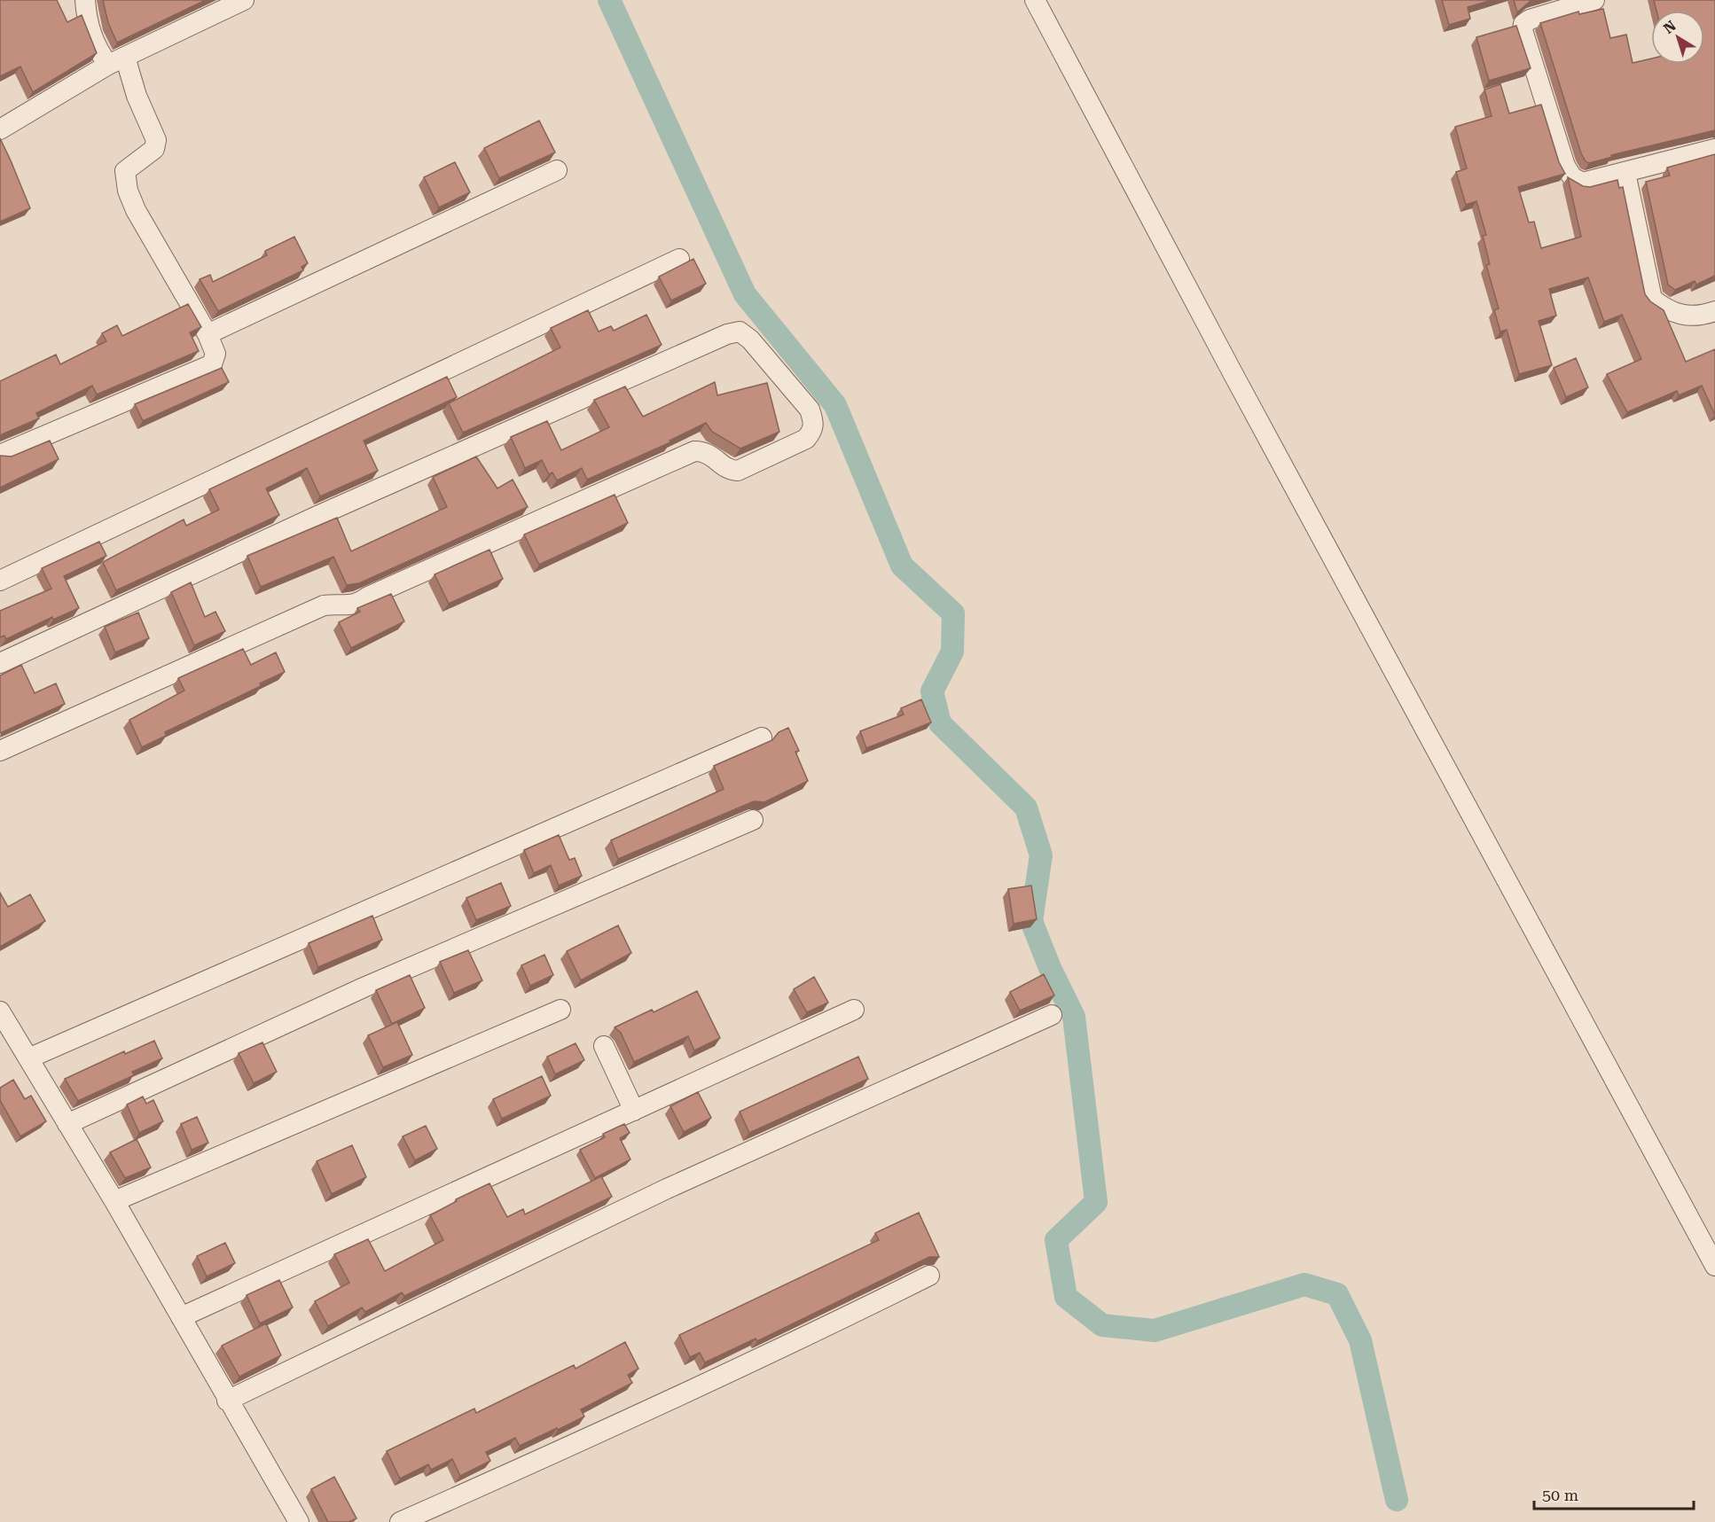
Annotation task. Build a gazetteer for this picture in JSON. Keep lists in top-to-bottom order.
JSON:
{
  "scale_bar": "50 m",
  "north": "top left"
}
